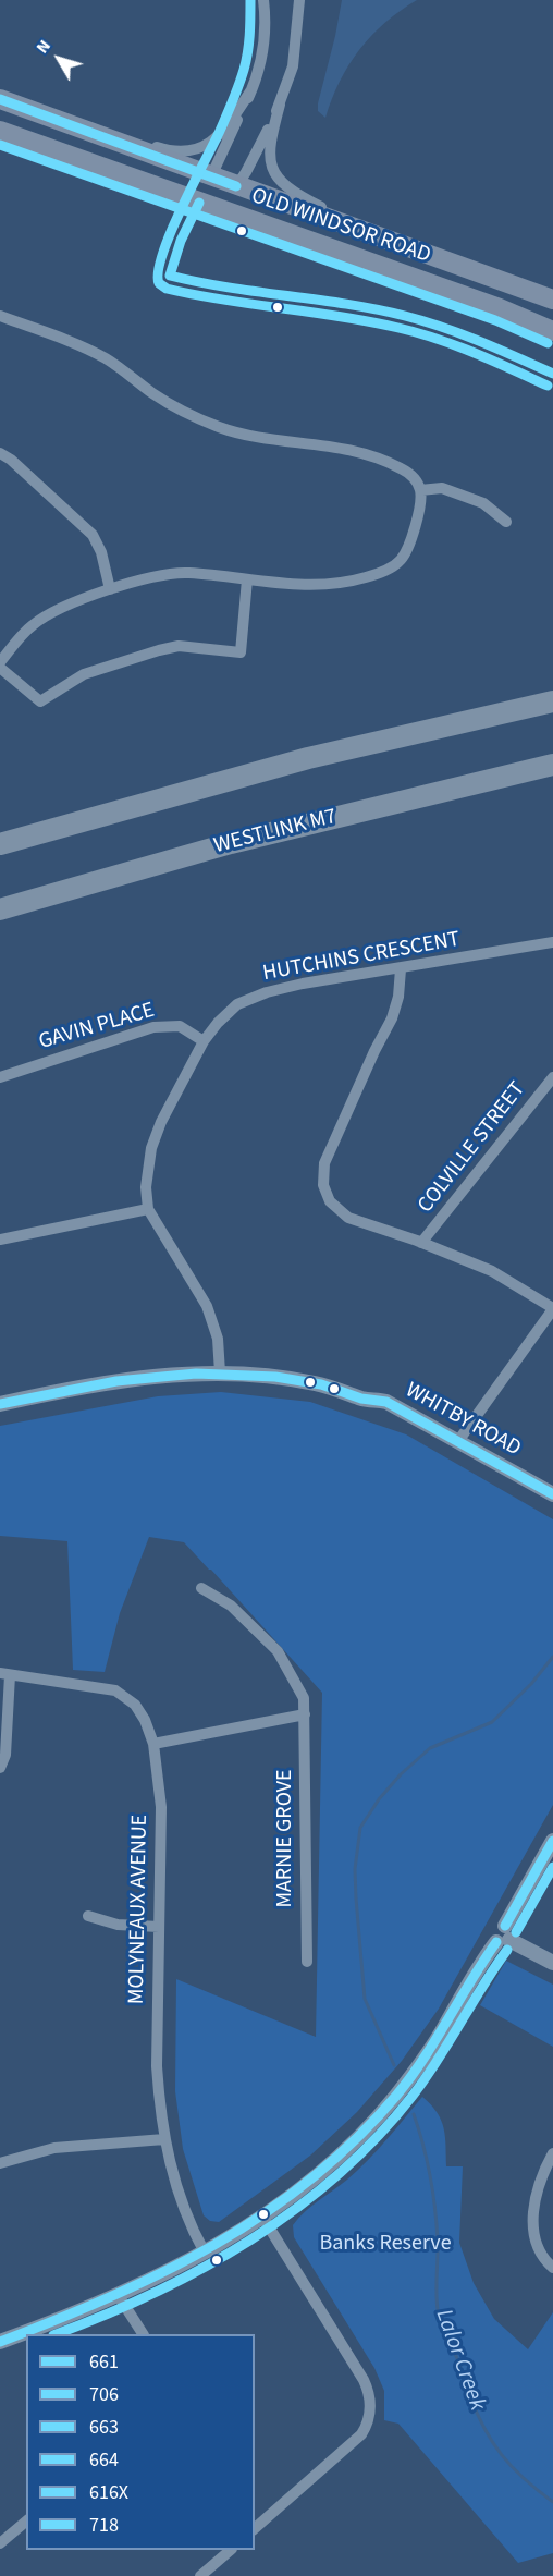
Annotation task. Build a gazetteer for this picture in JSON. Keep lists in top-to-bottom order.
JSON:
{
  "streets": {
    "highway": ["OLD WINDSOR ROAD", "WESTLINK M7"],
    "street": [
      "HUTCHINS CRESCENT",
      "GAVIN PLACE",
      "COLVILLE STREET",
      "WHITBY ROAD",
      "MARNIE GROVE",
      "MOLYNEAUX AVENUE"
    ]
  },
  "crossings": [
    ["HUTCHINS CRESCENT", "GAVIN PLACE"]
  ],
  "water": ["Lalor Creek"],
  "parks": ["Banks Reserve"],
  "lines": [
    "transit line 664",
    "transit line 663",
    "transit line 616X",
    "transit line 718",
    "transit line 661",
    "transit line 706"
  ],
  "legend": [
    "661",
    "706",
    "663",
    "664",
    "616X",
    "718"
  ],
  "north": "top left"
}
